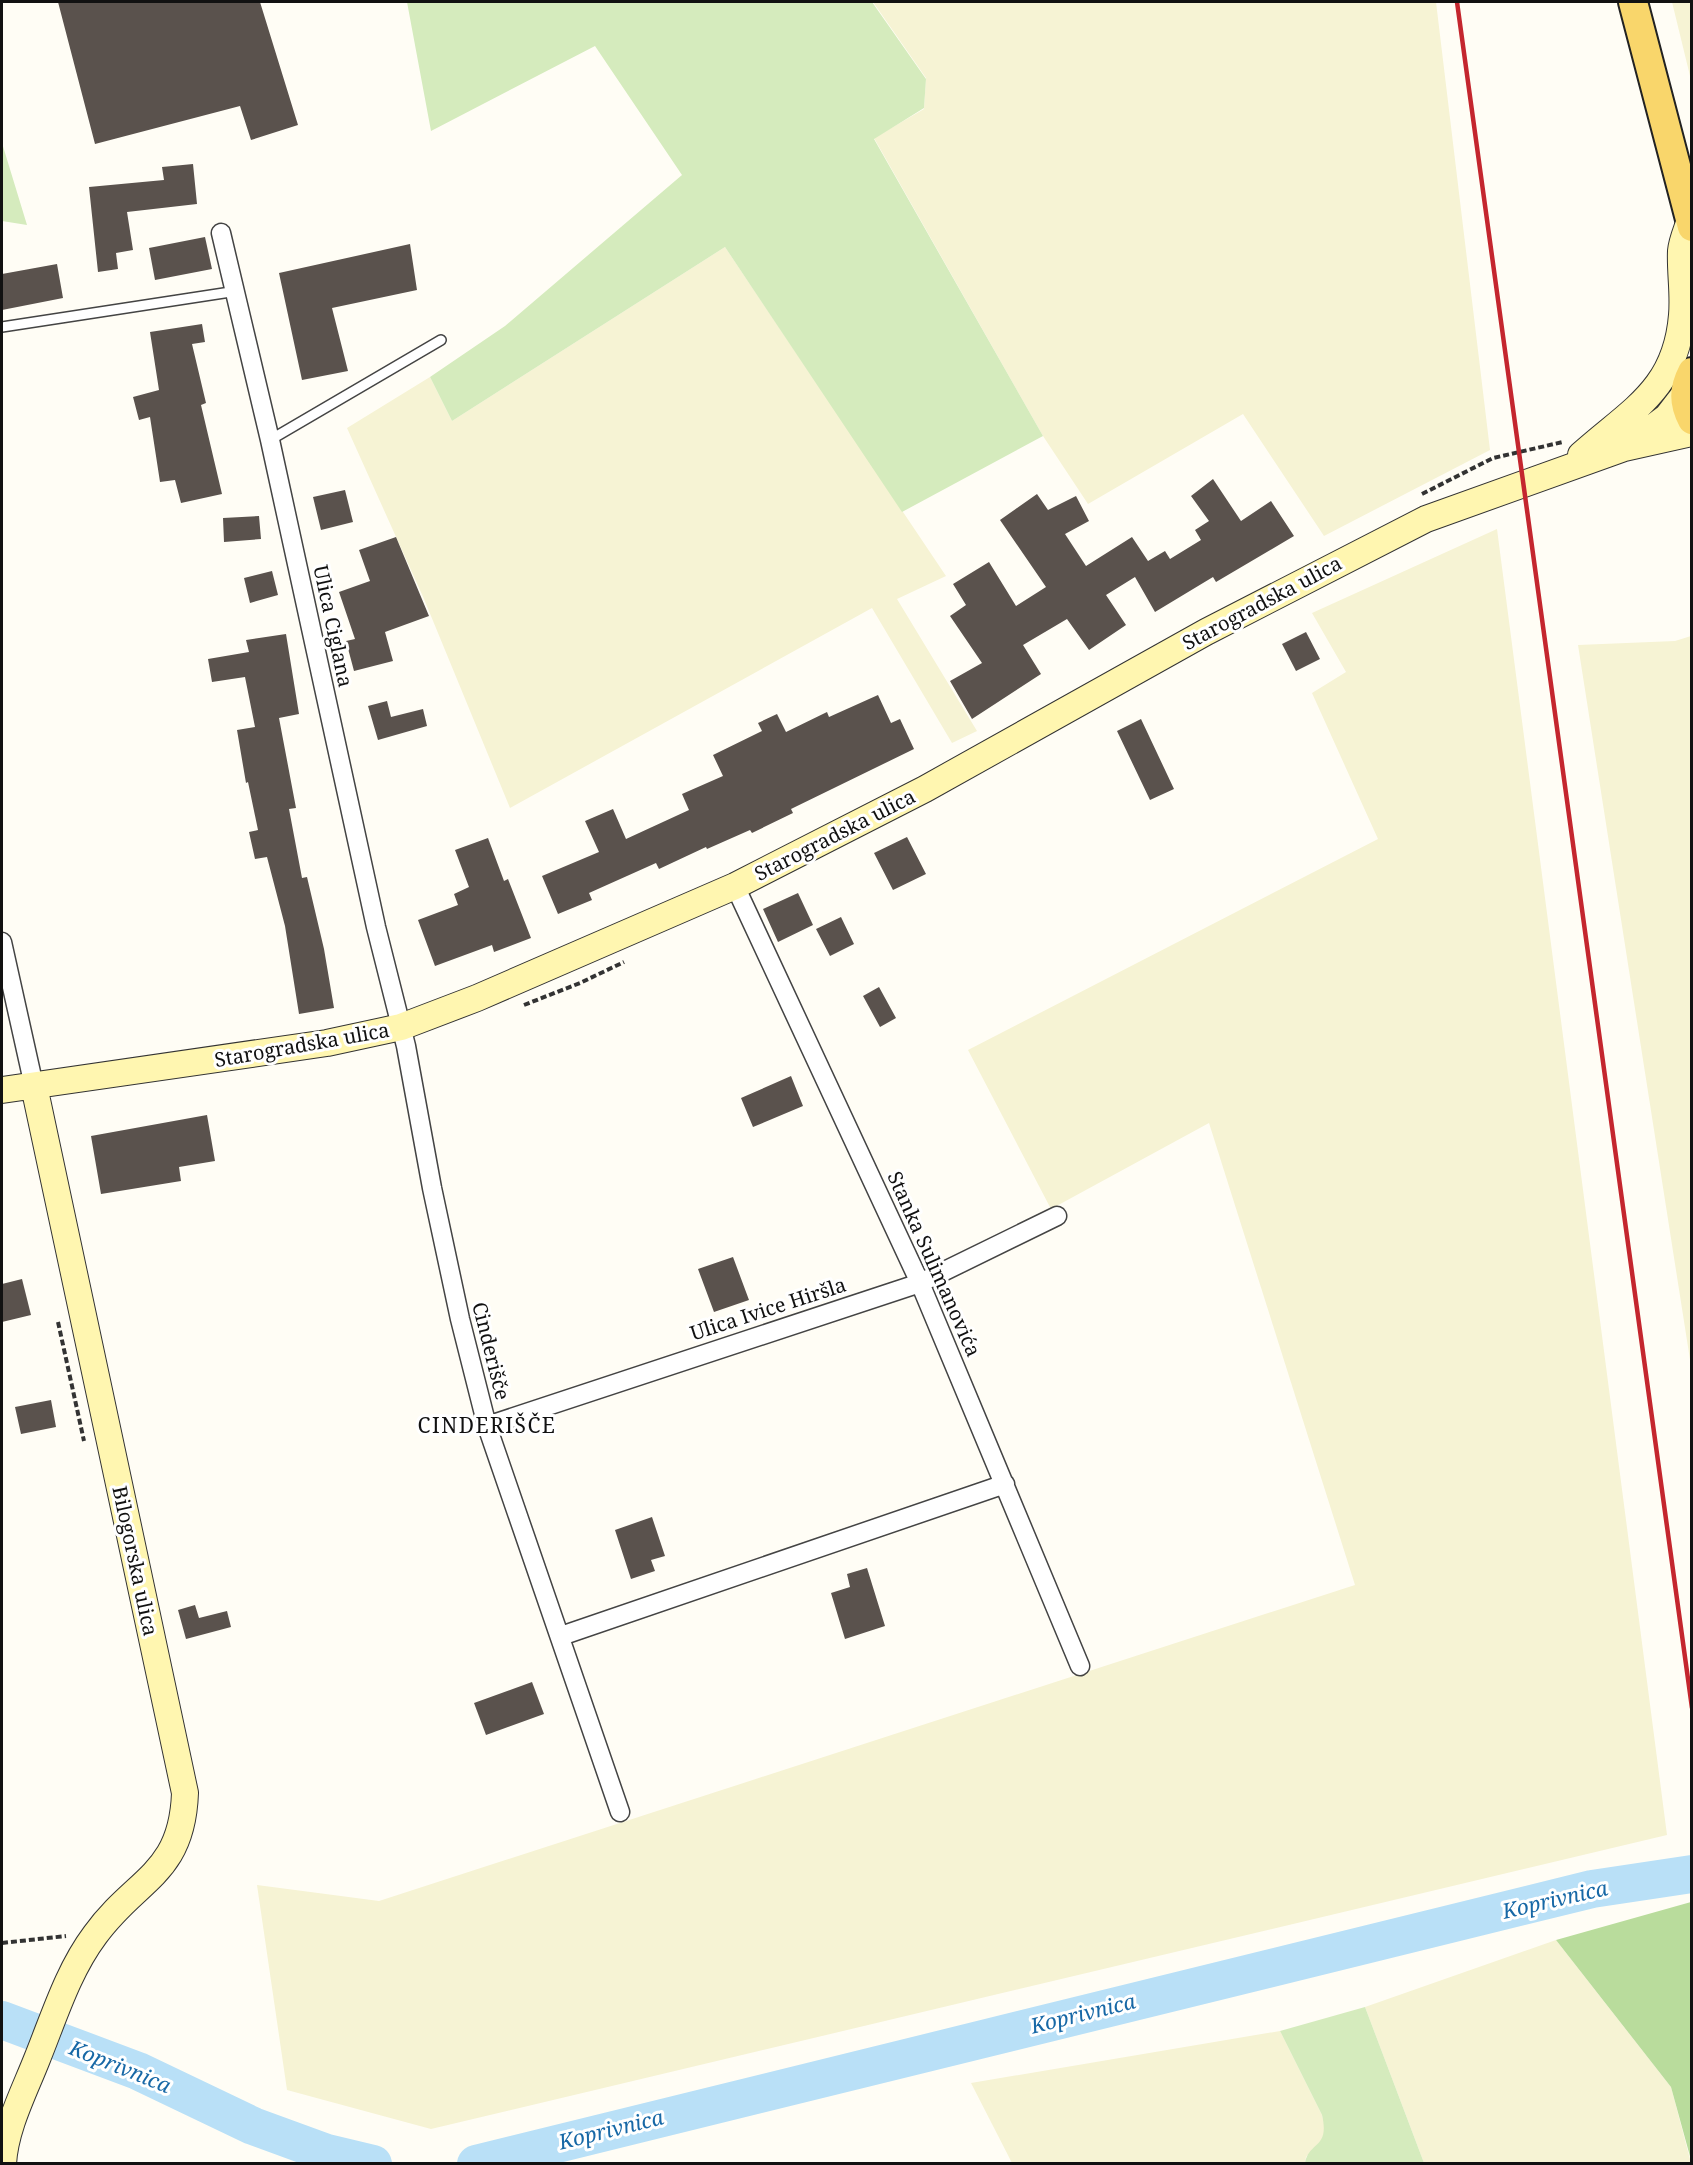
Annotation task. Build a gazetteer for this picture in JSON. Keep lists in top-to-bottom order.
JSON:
{
  "streets": {
    "main road": ["Starogradska ulica", "Bilogorska ulica"],
    "street": [
      "Ulica Ciglana",
      "Stanka Sulimanovića",
      "Ulica Ivice Hiršla",
      "Cinderišče"
    ]
  },
  "crossings": [
    ["Starogradska ulica", "Ulica Ciglana"],
    ["Starogradska ulica", "Stanka Sulimanovića"],
    ["Starogradska ulica", "Cinderišče"],
    ["Starogradska ulica", "Bilogorska ulica"],
    ["Ulica Ciglana", "Cinderišče"],
    ["Stanka Sulimanovića", "Ulica Ivice Hiršla"],
    ["Ulica Ivice Hiršla", "Cinderišče"]
  ],
  "districts": ["CINDERIŠČE"],
  "water": ["Koprivnica"]
}
